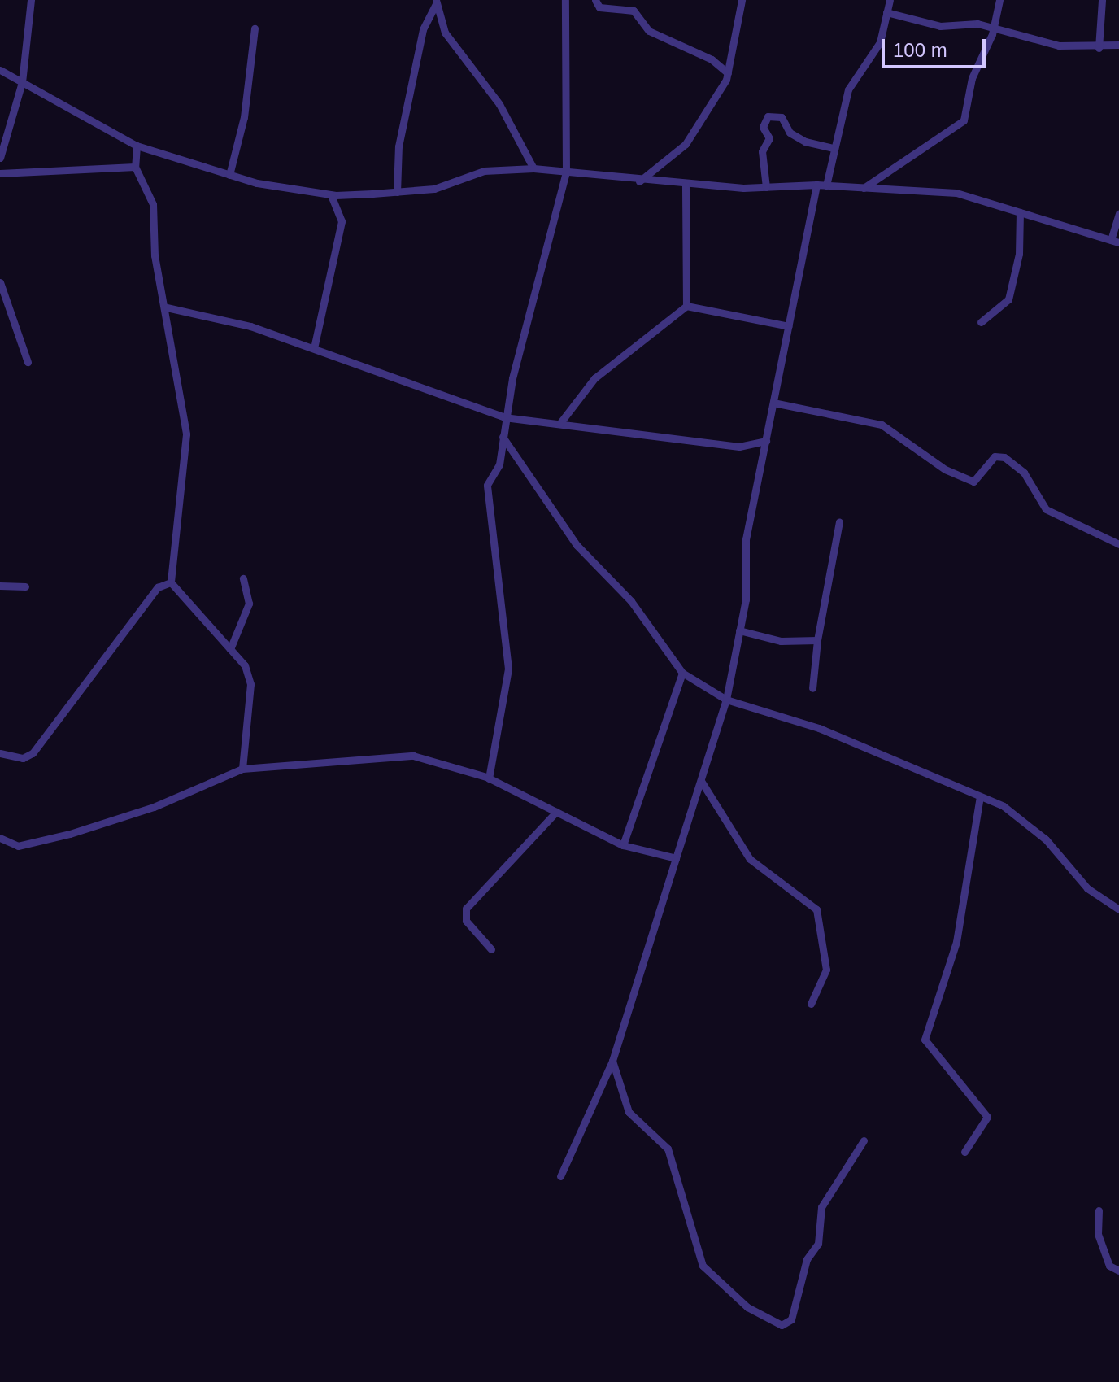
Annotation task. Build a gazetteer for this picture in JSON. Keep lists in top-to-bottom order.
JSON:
{
  "scale_bar": "100 m"
}
